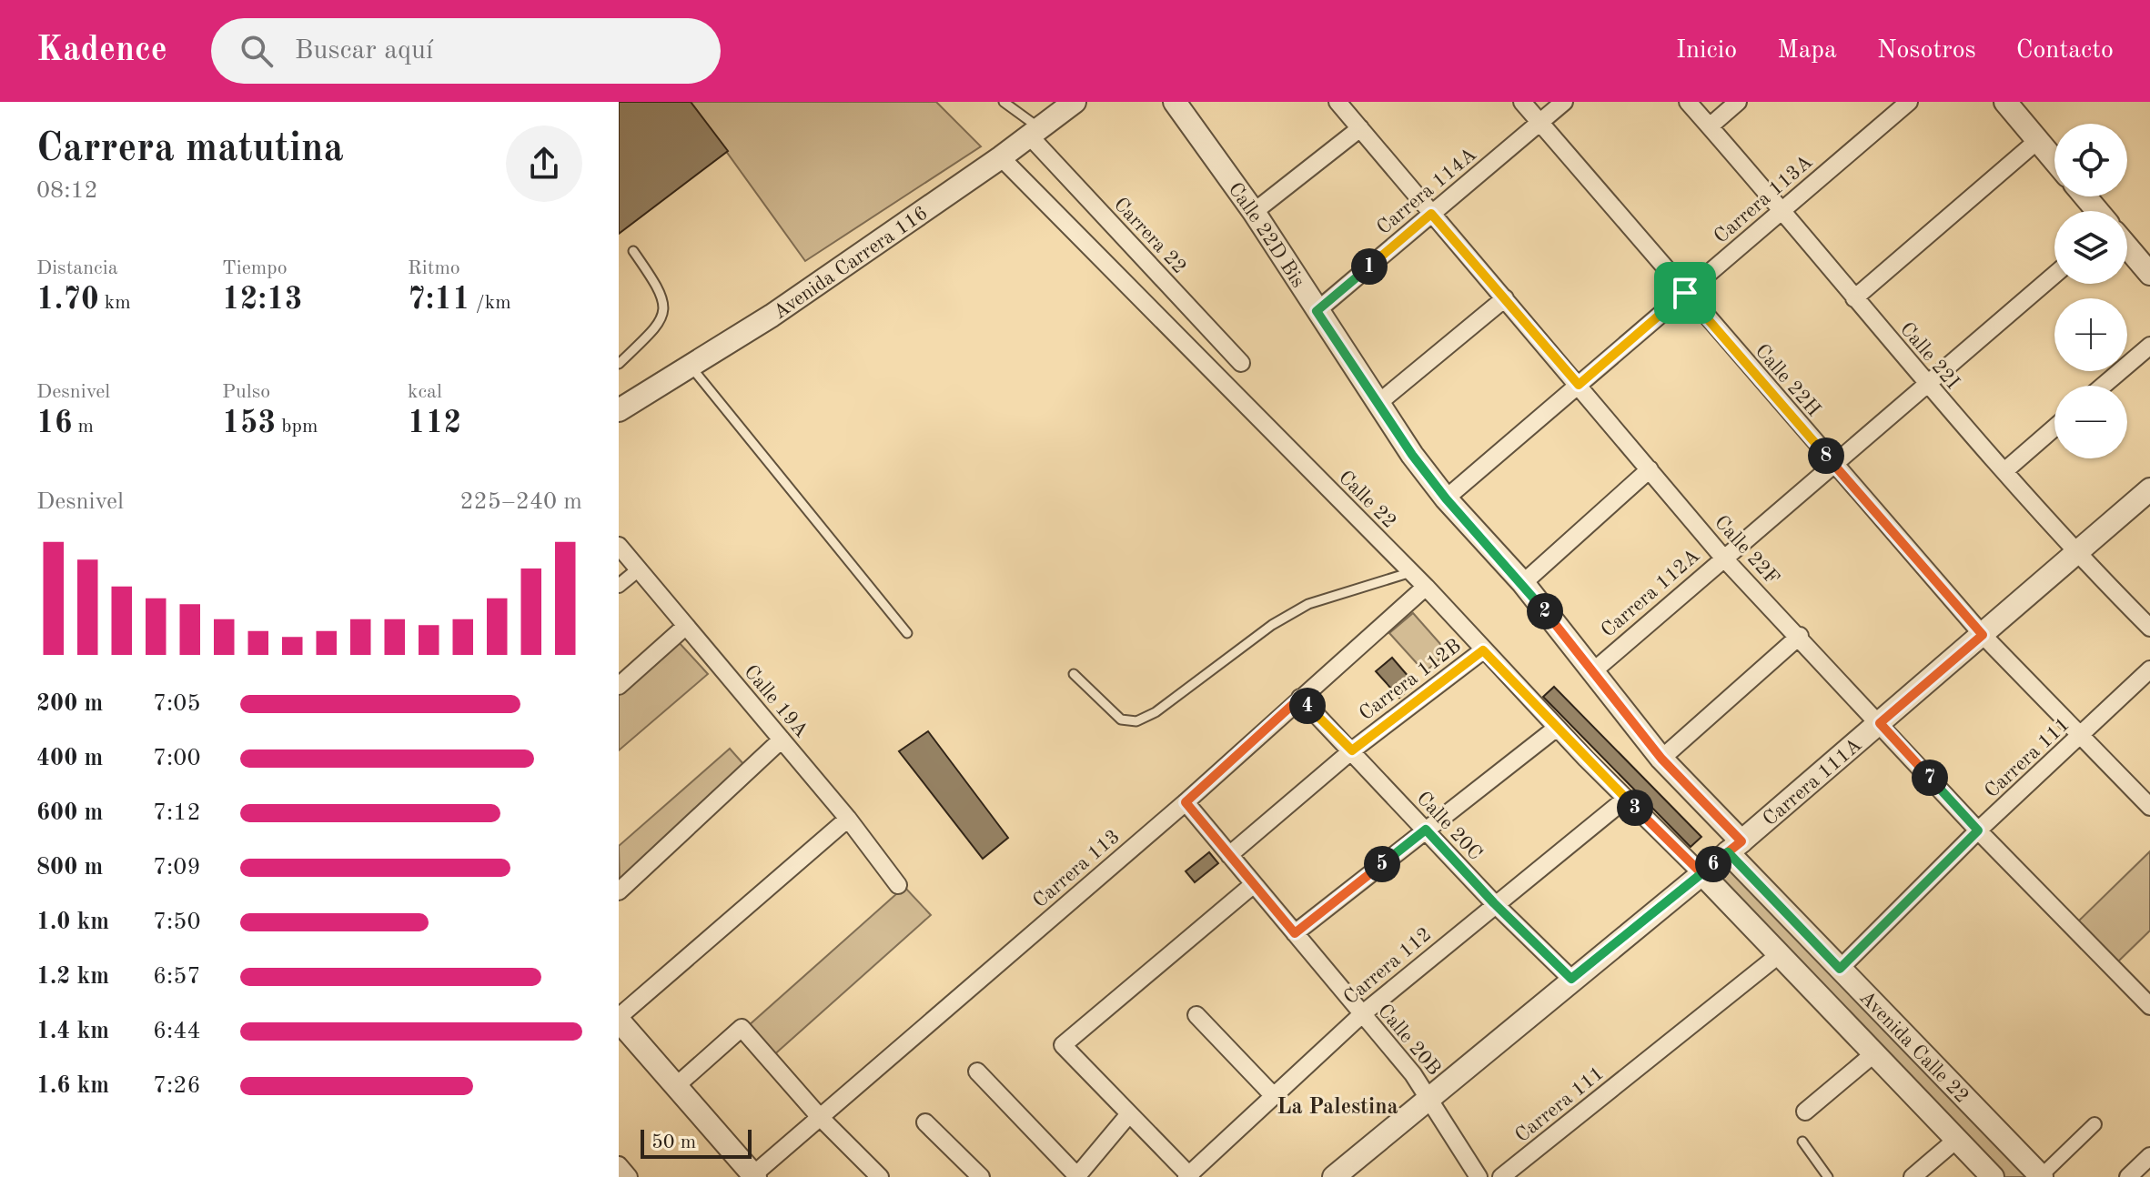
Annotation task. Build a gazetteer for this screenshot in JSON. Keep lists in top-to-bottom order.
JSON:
{
  "streets": {
    "street": [
      "Carrera 114A",
      "Carrera 113A",
      "Carrera 22",
      "Calle 22D Bis",
      "Avenida Carrera 116",
      "Calle 22I",
      "Calle 22H",
      "Calle 22",
      "Calle 22F",
      "Carrera 112A",
      "Carrera 112B",
      "Calle 19A",
      "Carrera 111",
      "Carrera 111A",
      "Calle 20C",
      "Carrera 113",
      "Carrera 112",
      "Calle 20B",
      "Avenida Calle 22"
    ]
  },
  "crossings": [
    ["Carrera 114A", "Calle 22D Bis"],
    ["Carrera 114A", "Calle 22H"],
    ["Carrera 114A", "Calle 22F"],
    ["Carrera 113A", "Calle 22D Bis"],
    ["Carrera 113A", "Calle 22I"],
    ["Carrera 113A", "Calle 22H"],
    ["Carrera 113A", "Calle 22F"],
    ["Carrera 22", "Avenida Carrera 116"],
    ["Calle 22D Bis", "Carrera 112A"],
    ["Calle 22D Bis", "Carrera 111A"],
    ["Calle 22D Bis", "Avenida Calle 22"],
    ["Avenida Carrera 116", "Calle 22"],
    ["Calle 22I", "Carrera 112A"],
    ["Calle 22I", "Carrera 111A"],
    ["Calle 22H", "Carrera 112A"],
    ["Calle 22H", "Carrera 111"],
    ["Calle 22H", "Carrera 111A"],
    ["Calle 22", "Carrera 112B"],
    ["Calle 22", "Carrera 111A"],
    ["Calle 22", "Carrera 113"],
    ["Calle 22", "Carrera 112"],
    ["Calle 22", "Avenida Calle 22"],
    ["Calle 22F", "Carrera 112A"],
    ["Calle 22F", "Carrera 111"],
    ["Calle 22F", "Carrera 111A"],
    ["Carrera 112B", "Calle 20C"],
    ["Carrera 112B", "Calle 20B"],
    ["Carrera 111", "Avenida Calle 22"],
    ["Carrera 111A", "Calle 20C"],
    ["Carrera 111A", "Calle 20B"],
    ["Carrera 111A", "Avenida Calle 22"],
    ["Calle 20C", "Carrera 113"],
    ["Calle 20C", "Carrera 112"],
    ["Carrera 113", "Calle 20B"],
    ["Carrera 112", "Calle 20B"]
  ],
  "districts": ["La Palestina"],
  "scale_bar": "50 m",
  "page": {
    "header": "Kadence",
    "search": "Buscar aquí",
    "nav": [
      "Inicio",
      "Mapa",
      "Nosotros",
      "Contacto"
    ],
    "heading": ["Carrera matutina", "08:12"],
    "map_buttons": ["+", "−"],
    "stats": [
      ["Distancia", "1.70 km"],
      ["Tiempo", "12:13"],
      ["Ritmo", "7:11 /km"],
      ["Desnivel", "16 m"],
      ["Pulso", "153 bpm"],
      ["kcal", "112"]
    ],
    "pins": [
      "1",
      "8",
      "2",
      "4",
      "7",
      "3",
      "5",
      "6"
    ],
    "chart": ["Desnivel", "225–240 m"],
    "list": [
      {
        "name": "200 m",
        "note": "7:05"
      },
      {
        "name": "400 m",
        "note": "7:00"
      },
      {
        "name": "600 m",
        "note": "7:12"
      },
      {
        "name": "800 m",
        "note": "7:09"
      },
      {
        "name": "1.0 km",
        "note": "7:50"
      },
      {
        "name": "1.2 km",
        "note": "6:57"
      },
      {
        "name": "1.4 km",
        "note": "6:44"
      },
      {
        "name": "1.6 km",
        "note": "7:26"
      }
    ],
    "scale": "50 m"
  }
}
